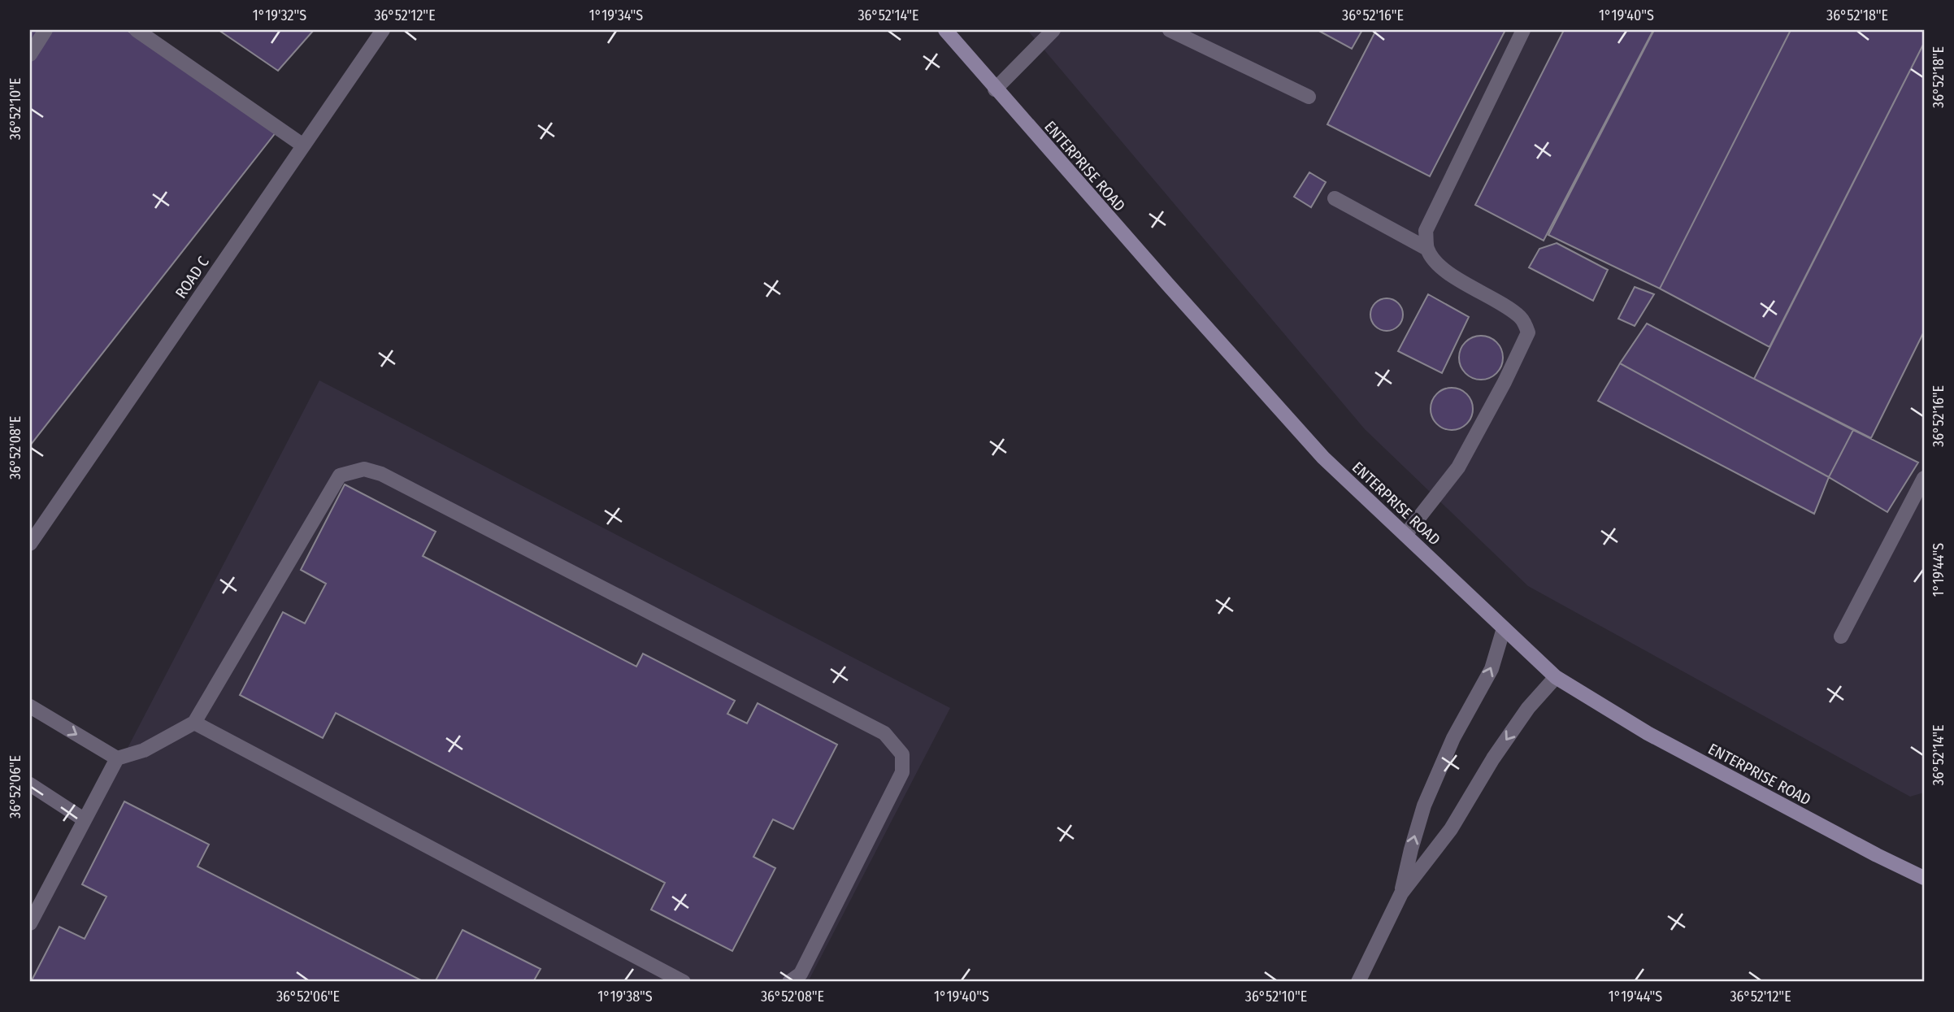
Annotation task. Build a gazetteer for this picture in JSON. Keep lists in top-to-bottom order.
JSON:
{
  "streets": {
    "main road": ["ENTERPRISE ROAD"],
    "street": ["ROAD C"]
  },
  "coordinates": [
    "1°19'32\"S",
    "36°52'12\"E",
    "1°19'34\"S",
    "36°52'14\"E",
    "36°52'16\"E",
    "1°19'40\"S",
    "36°52'18\"E",
    "36°52'10\"E",
    "36°52'08\"E",
    "1°19'44\"S",
    "36°52'06\"E",
    "1°19'38\"S"
  ]
}
